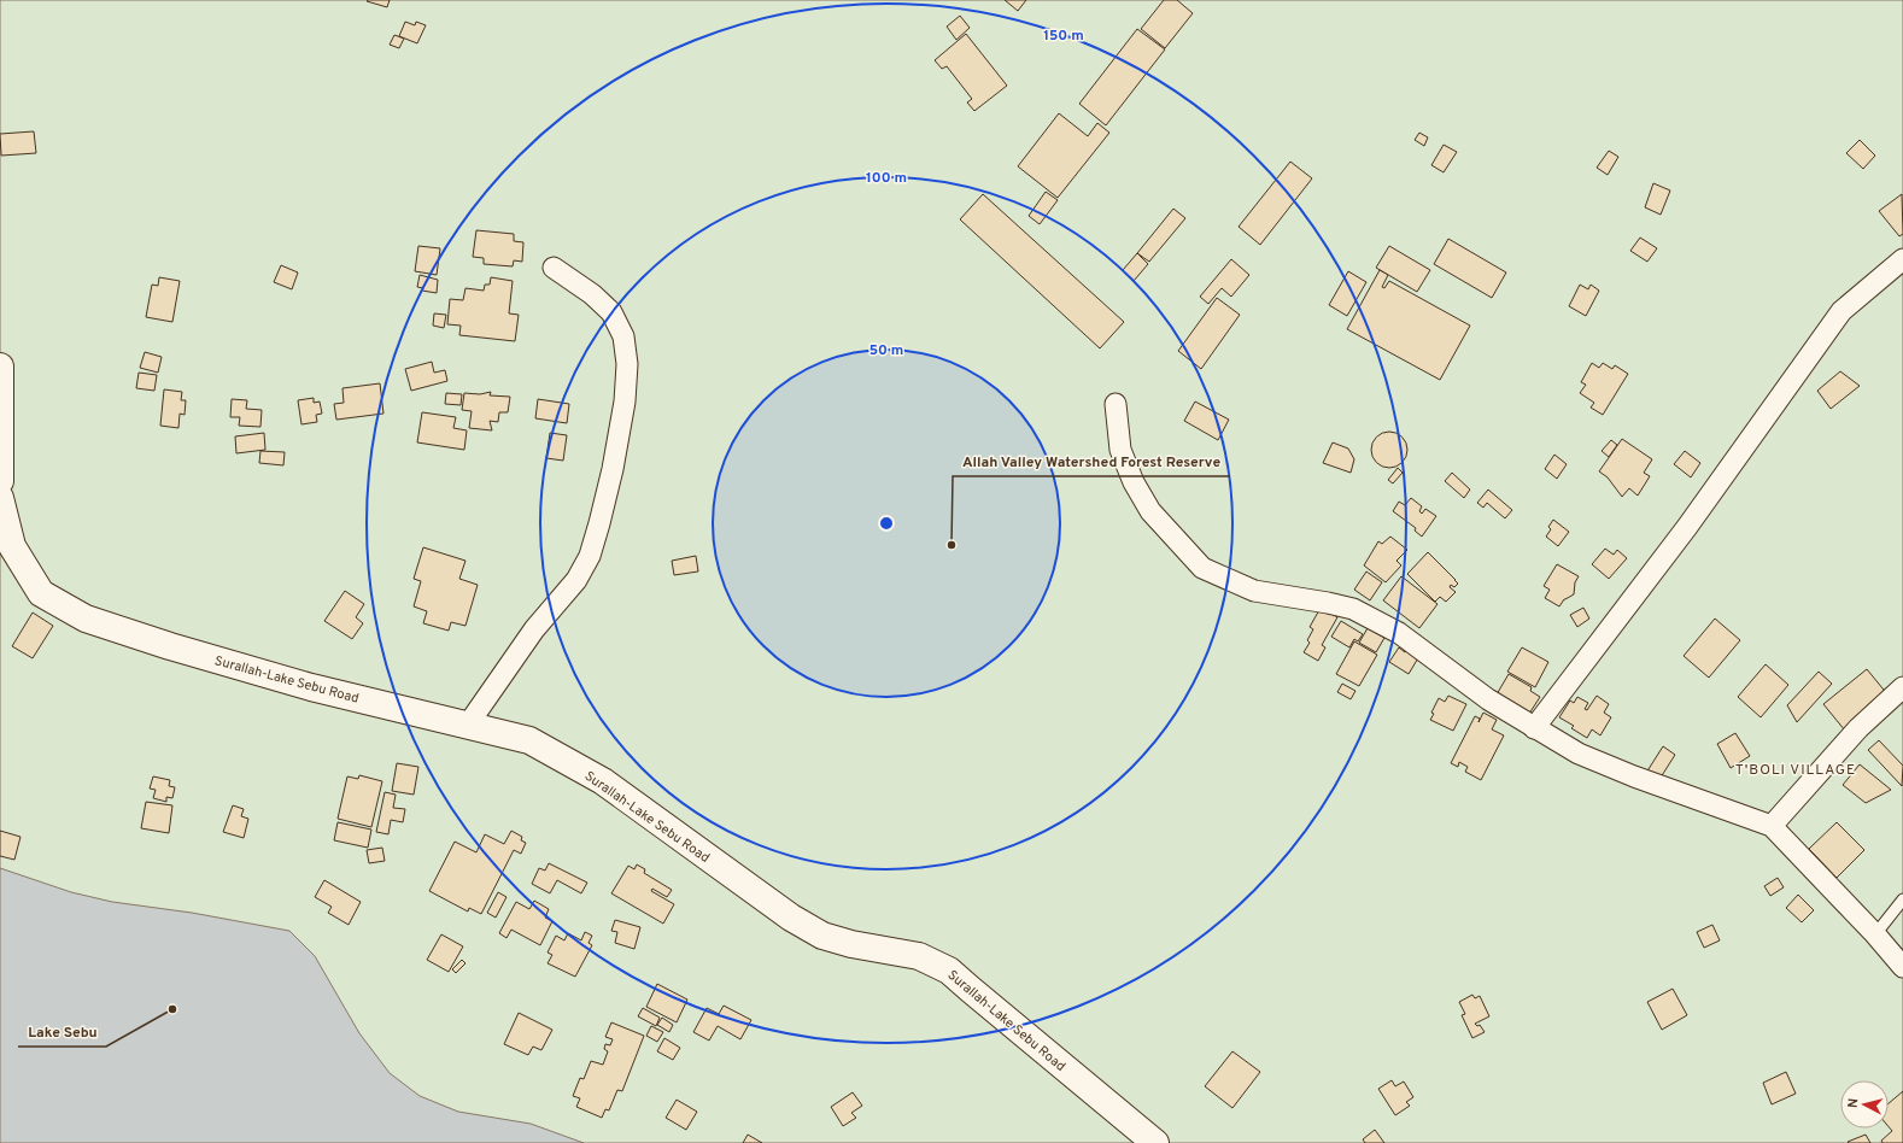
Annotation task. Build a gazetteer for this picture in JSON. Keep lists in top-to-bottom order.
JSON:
{
  "streets": {
    "main road": ["Surallah-Lake Sebu Road"]
  },
  "districts": ["T'BOLI VILLAGE"],
  "places": ["Allah Valley Watershed Forest Reserve", "Lake Sebu"],
  "north": "left",
  "rings": ["150 m", "100 m", "50 m"]
}
